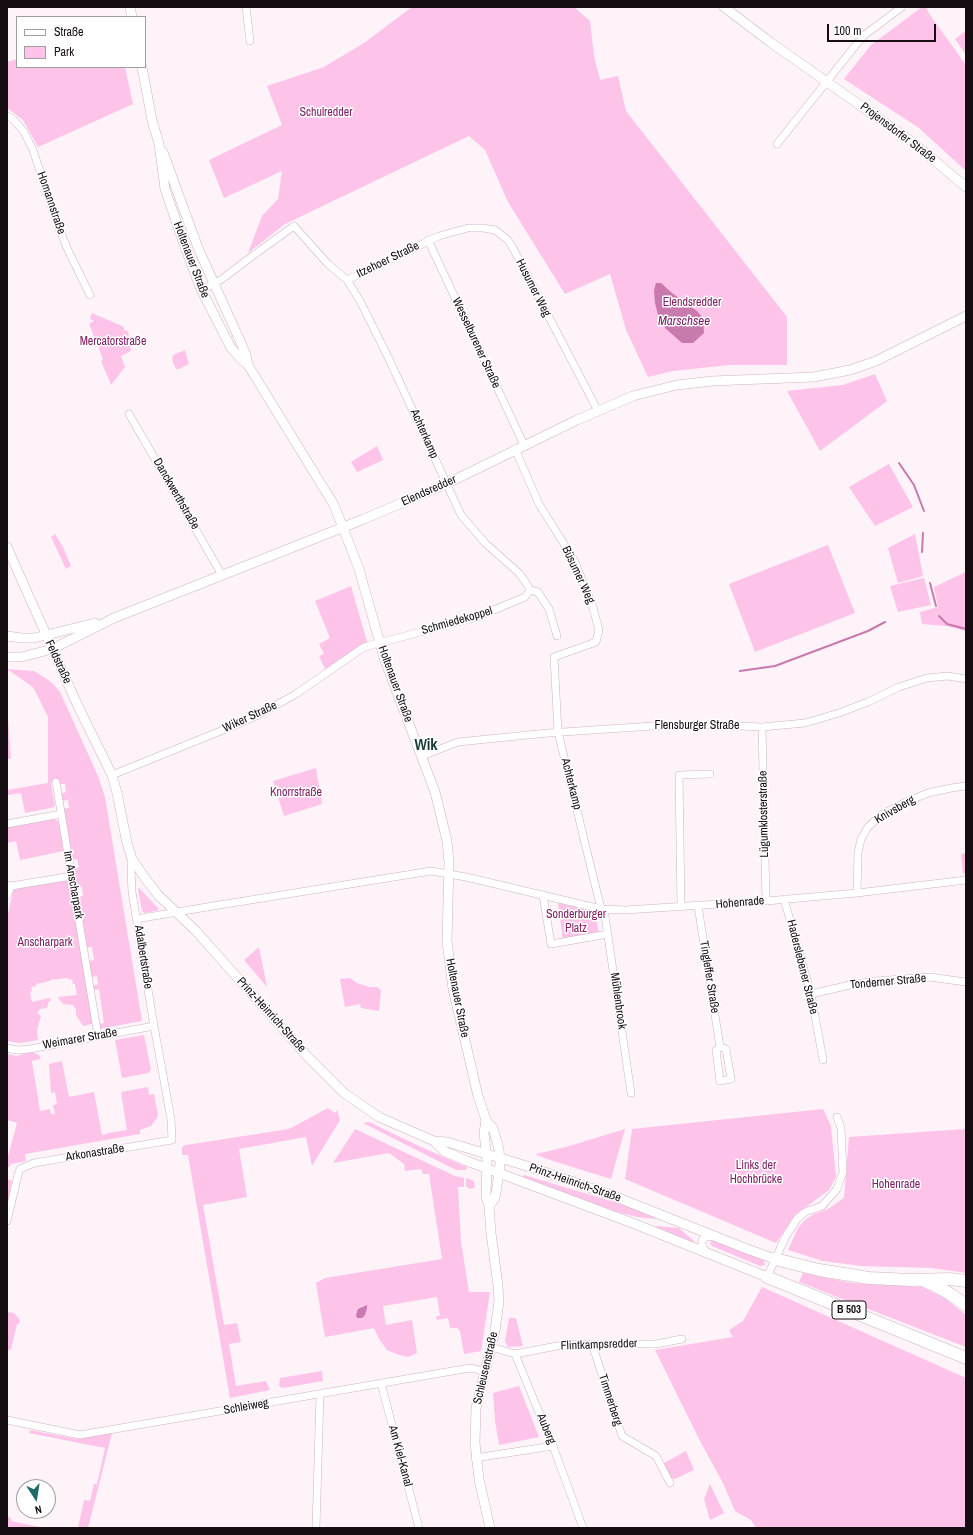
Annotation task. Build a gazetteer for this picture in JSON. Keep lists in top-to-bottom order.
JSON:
{
  "streets": {
    "highway": ["B 503"],
    "main road": [
      "Projensdorfer Straße",
      "Holtenauer Straße",
      "Elendsredder",
      "Feldstraße",
      "Adalbertstraße",
      "Prinz-Heinrich-Straße",
      "Schleusenstraße"
    ],
    "street": [
      "Homannstraße",
      "Itzehoer Straße",
      "Husumer Weg",
      "Wesselburener Straße",
      "Achterkamp",
      "Danckwerthstraße",
      "Büsumer Weg",
      "Schmiedekoppel",
      "Wiker Straße",
      "Flensburger Straße",
      "Knivsberg",
      "Lügumklosterstraße",
      "Im Anscharpark",
      "Hohenrade",
      "Haderslebener Straße",
      "Tingleffer Straße",
      "Tonderner Straße",
      "Mühlenbrook",
      "Weimarer Straße",
      "Arkonastraße",
      "Flintkampsredder",
      "Timmerberg",
      "Schleiweg",
      "Auberg",
      "Am Kiel-Kanal"
    ]
  },
  "crossings": [
    ["Holtenauer Straße", "Achterkamp"],
    ["Holtenauer Straße", "Elendsredder"],
    ["Holtenauer Straße", "Schmiedekoppel"],
    ["Holtenauer Straße", "Wiker Straße"],
    ["Holtenauer Straße", "Flensburger Straße"],
    ["Holtenauer Straße", "Hohenrade"],
    ["Holtenauer Straße", "Prinz-Heinrich-Straße"],
    ["Holtenauer Straße", "Schleusenstraße"],
    ["Itzehoer Straße", "Husumer Weg"],
    ["Itzehoer Straße", "Wesselburener Straße"],
    ["Itzehoer Straße", "Achterkamp"],
    ["Husumer Weg", "Wesselburener Straße"],
    ["Husumer Weg", "Elendsredder"],
    ["Wesselburener Straße", "Elendsredder"],
    ["Wesselburener Straße", "Büsumer Weg"],
    ["Achterkamp", "Elendsredder"],
    ["Achterkamp", "Büsumer Weg"],
    ["Achterkamp", "Schmiedekoppel"],
    ["Achterkamp", "Flensburger Straße"],
    ["Achterkamp", "Hohenrade"],
    ["Achterkamp", "Mühlenbrook"],
    ["Elendsredder", "Büsumer Weg"],
    ["Schmiedekoppel", "Wiker Straße"],
    ["Feldstraße", "Wiker Straße"],
    ["Feldstraße", "Adalbertstraße"],
    ["Wiker Straße", "Adalbertstraße"],
    ["Flensburger Straße", "Lügumklosterstraße"],
    ["Knivsberg", "Hohenrade"],
    ["Lügumklosterstraße", "Hohenrade"],
    ["Im Anscharpark", "Weimarer Straße"],
    ["Hohenrade", "Haderslebener Straße"],
    ["Hohenrade", "Tingleffer Straße"],
    ["Hohenrade", "Mühlenbrook"],
    ["Adalbertstraße", "Prinz-Heinrich-Straße"],
    ["Adalbertstraße", "Weimarer Straße"],
    ["Adalbertstraße", "Arkonastraße"],
    ["Haderslebener Straße", "Tonderner Straße"],
    ["Prinz-Heinrich-Straße", "B 503"],
    ["Prinz-Heinrich-Straße", "Schleusenstraße"],
    ["Flintkampsredder", "Timmerberg"],
    ["Flintkampsredder", "Auberg"],
    ["Schleusenstraße", "Schleiweg"],
    ["Schleiweg", "Am Kiel-Kanal"]
  ],
  "districts": ["Wik"],
  "water": ["Marschsee"],
  "parks": [
    "Schulredder",
    "Elendsredder",
    "Mercatorstraße",
    "Knorrstraße",
    "Sonderburger Platz",
    "Anscharpark",
    "Links der Hochbrücke",
    "Hohenrade"
  ],
  "legend": ["Straße", "Park"],
  "scale_bar": "100 m",
  "north": "bottom"
}
